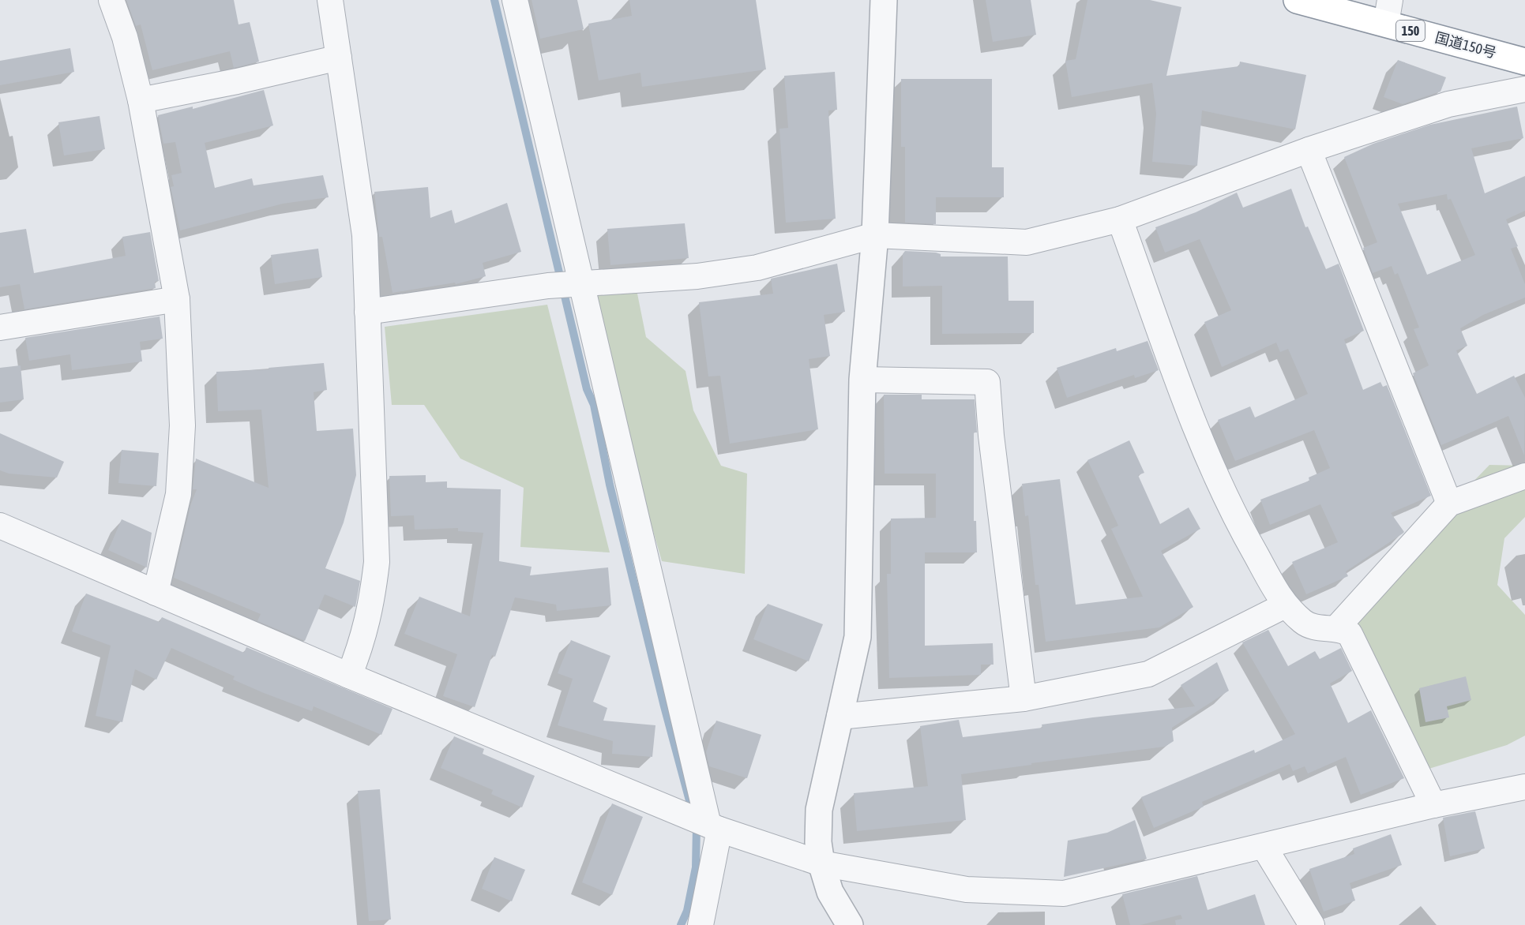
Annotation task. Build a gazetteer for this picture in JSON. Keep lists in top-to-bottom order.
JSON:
{
  "streets": {
    "highway": ["150", "国道150号"]
  }
}
